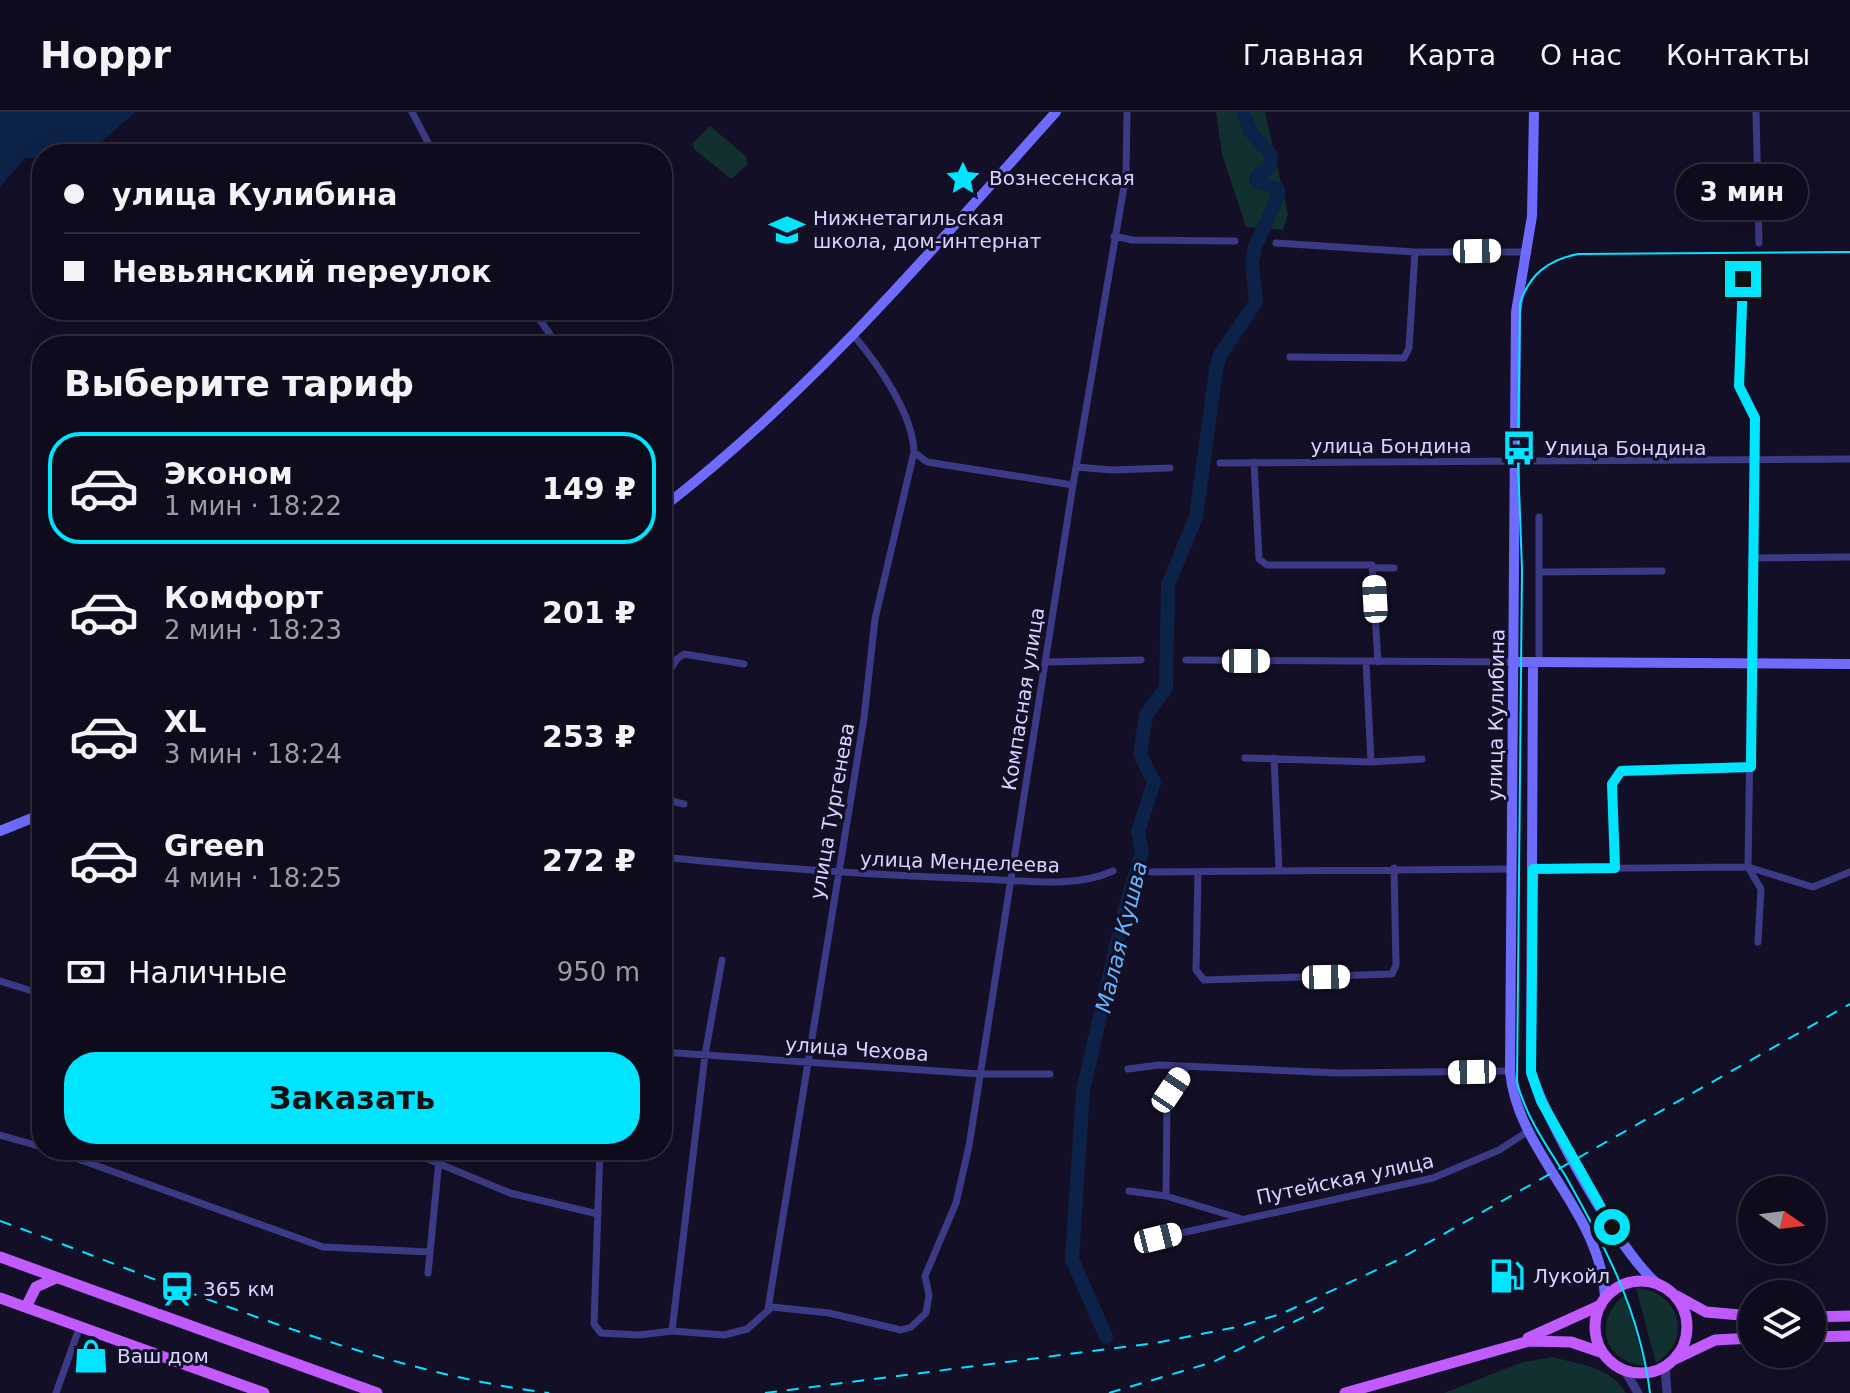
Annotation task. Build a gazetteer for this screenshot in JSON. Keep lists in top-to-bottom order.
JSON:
{
  "streets": {
    "main road": ["улица Кулибина"],
    "street": [
      "улица Бондина",
      "Компасная улица",
      "улица Тургенева",
      "улица Менделеева",
      "улица Чехова",
      "Путейская улица"
    ]
  },
  "crossings": [
    ["улица Бондина", "улица Кулибина"],
    ["Компасная улица", "улица Тургенева"],
    ["Компасная улица", "улица Менделеева"],
    ["Компасная улица", "улица Чехова"],
    ["улица Кулибина", "Путейская улица"],
    ["улица Тургенева", "улица Менделеева"],
    ["улица Тургенева", "улица Чехова"]
  ],
  "water": ["Малая Кушва"],
  "places": {
    "place": ["Вознесенская"],
    "school or university": ["Нижнетагильская школа, дом-интернат"],
    "bus stop": ["Улица Бондина"],
    "fuel station": ["Лукойл"],
    "station": ["365 км"],
    "shop": ["Ваш дом"]
  },
  "north": "right",
  "page": {
    "header": "Hoppr",
    "nav": [
      "Главная",
      "Карта",
      "О нас",
      "Контакты"
    ],
    "banner": ["улица Кулибина", "Невьянский переулок"],
    "bubble": "3 мин",
    "heading": "Выберите тариф",
    "list": [
      {
        "name": "Эконом",
        "note": "1 мин · 18:22",
        "value": "149 ₽"
      },
      {
        "name": "Комфорт",
        "note": "2 мин · 18:23",
        "value": "201 ₽"
      },
      {
        "name": "XL",
        "note": "3 мин · 18:24",
        "value": "253 ₽"
      },
      {
        "name": "Green",
        "note": "4 мин · 18:25",
        "value": "272 ₽"
      }
    ],
    "pay": ["Наличные", "950 m"],
    "buttons": "Заказать"
  }
}
